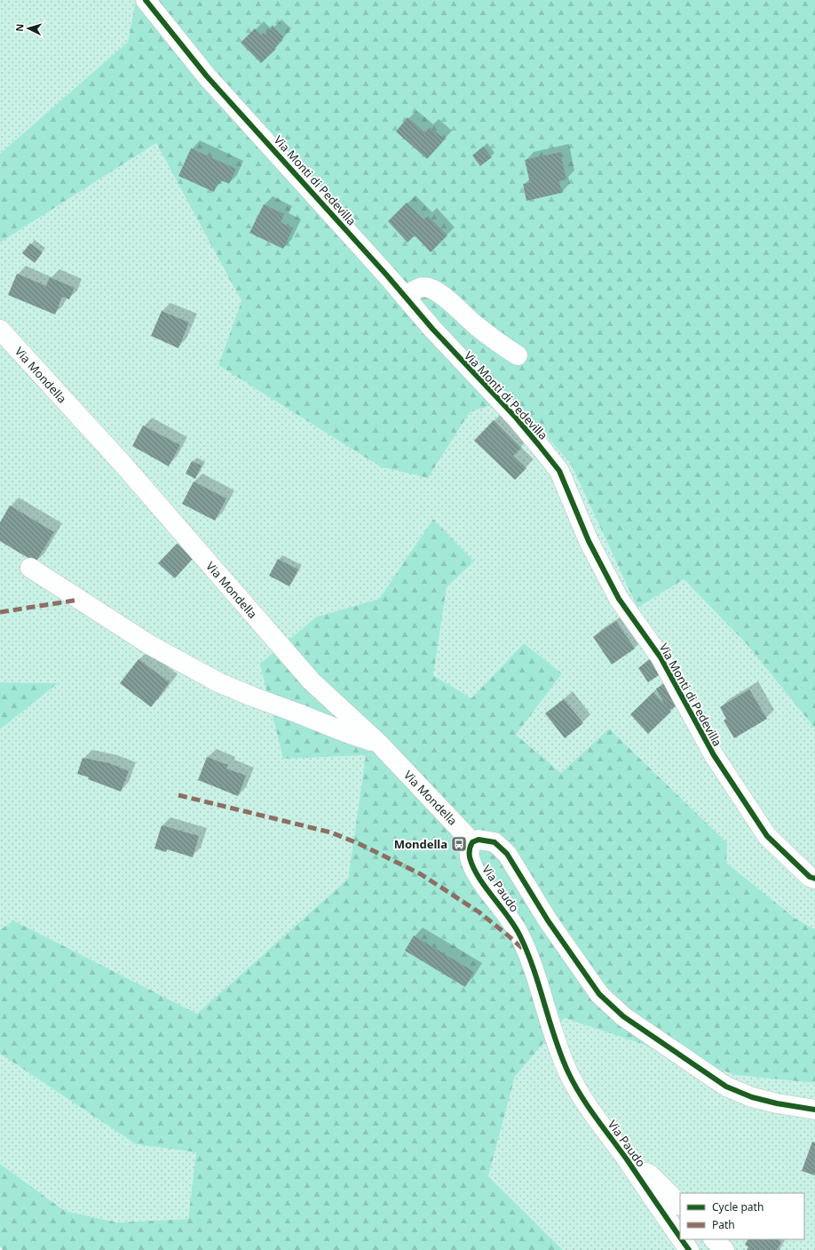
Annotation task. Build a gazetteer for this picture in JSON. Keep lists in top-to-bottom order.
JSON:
{
  "streets": {
    "street": ["Via Monti di Pedevilla", "Via Mondella", "Via Paudo"]
  },
  "crossings": [
    ["Via Mondella", "Via Paudo"]
  ],
  "places": {
    "bus stop": ["Mondella"]
  },
  "legend": ["Cycle path", "Path"],
  "north": "left"
}
